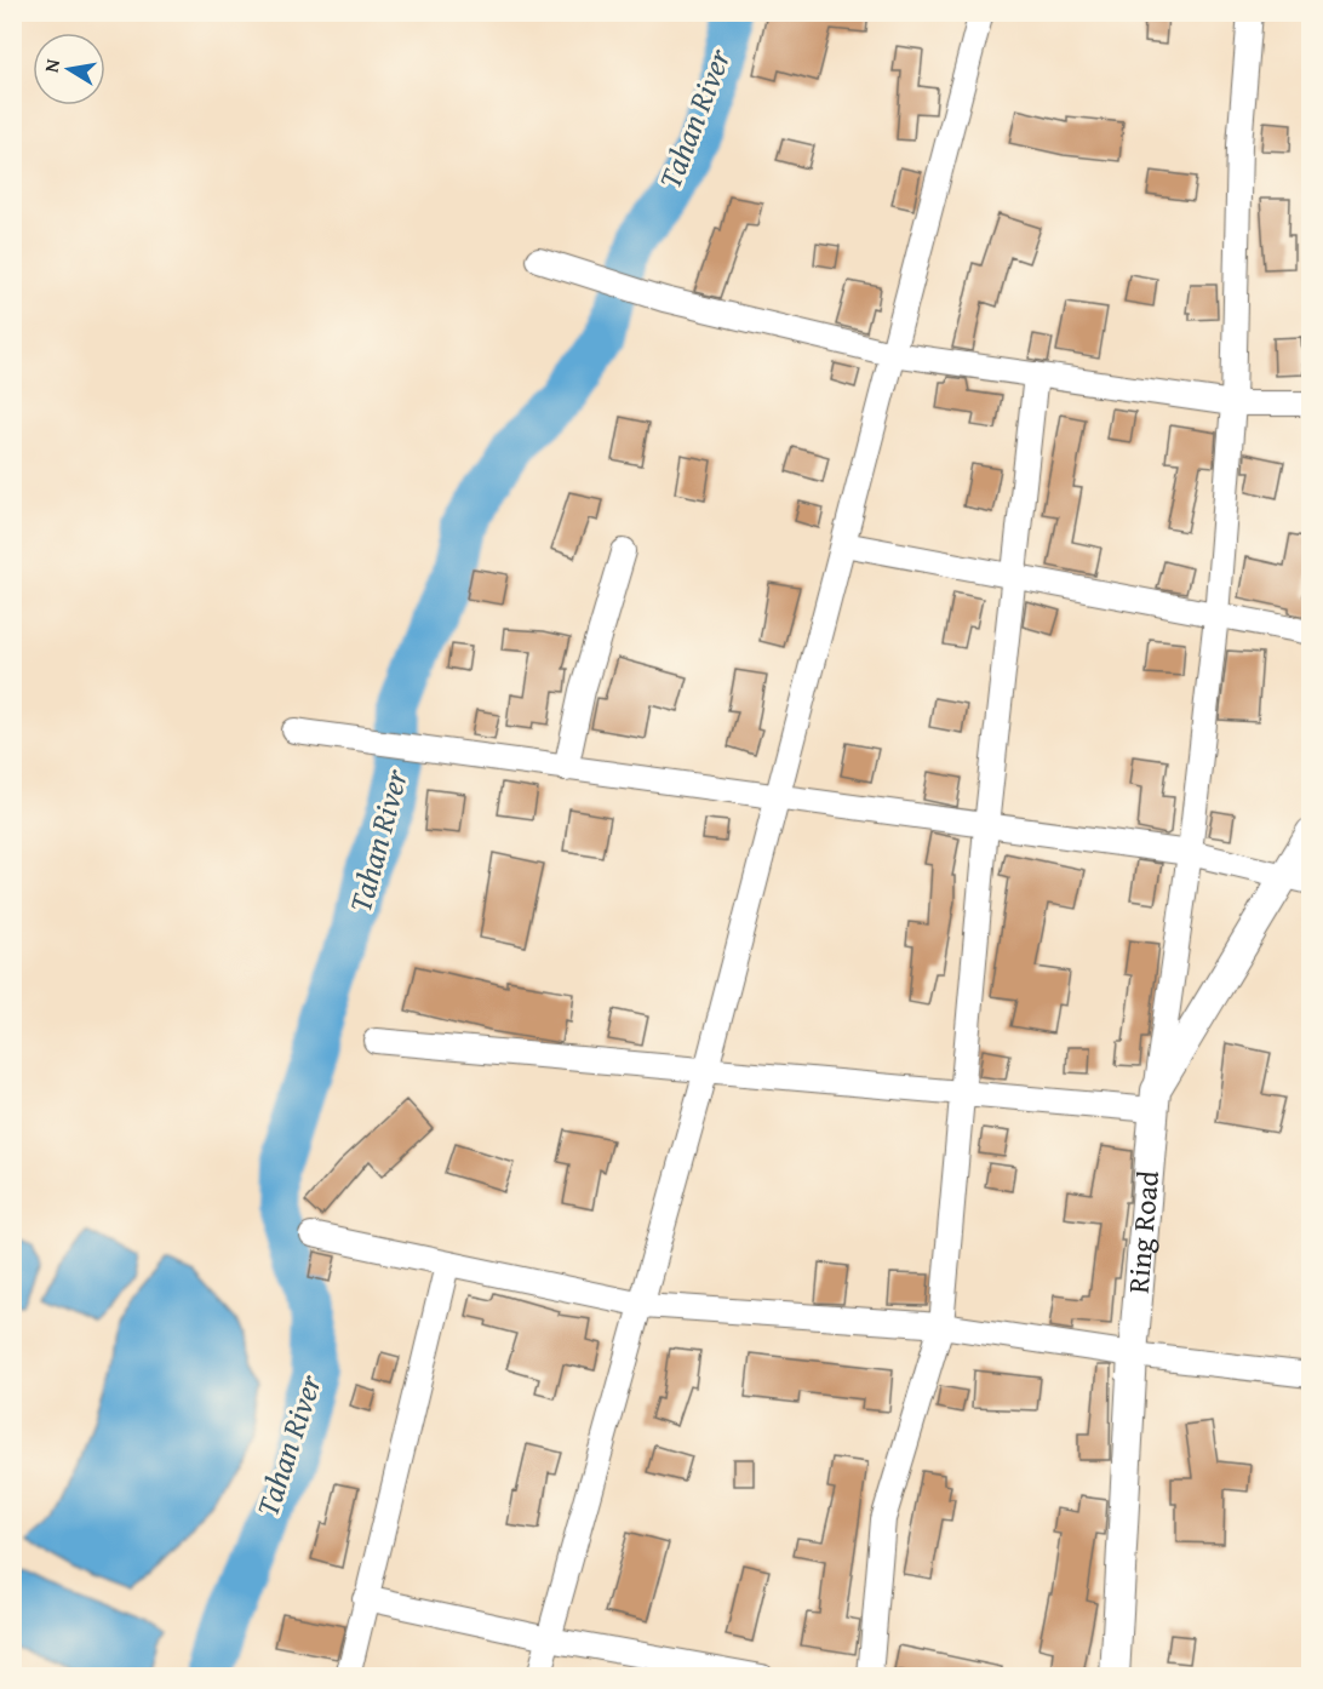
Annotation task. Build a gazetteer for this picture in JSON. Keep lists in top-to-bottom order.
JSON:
{
  "streets": {
    "street": ["Ring Road"]
  },
  "water": ["Tahan River"],
  "north": "left"
}
